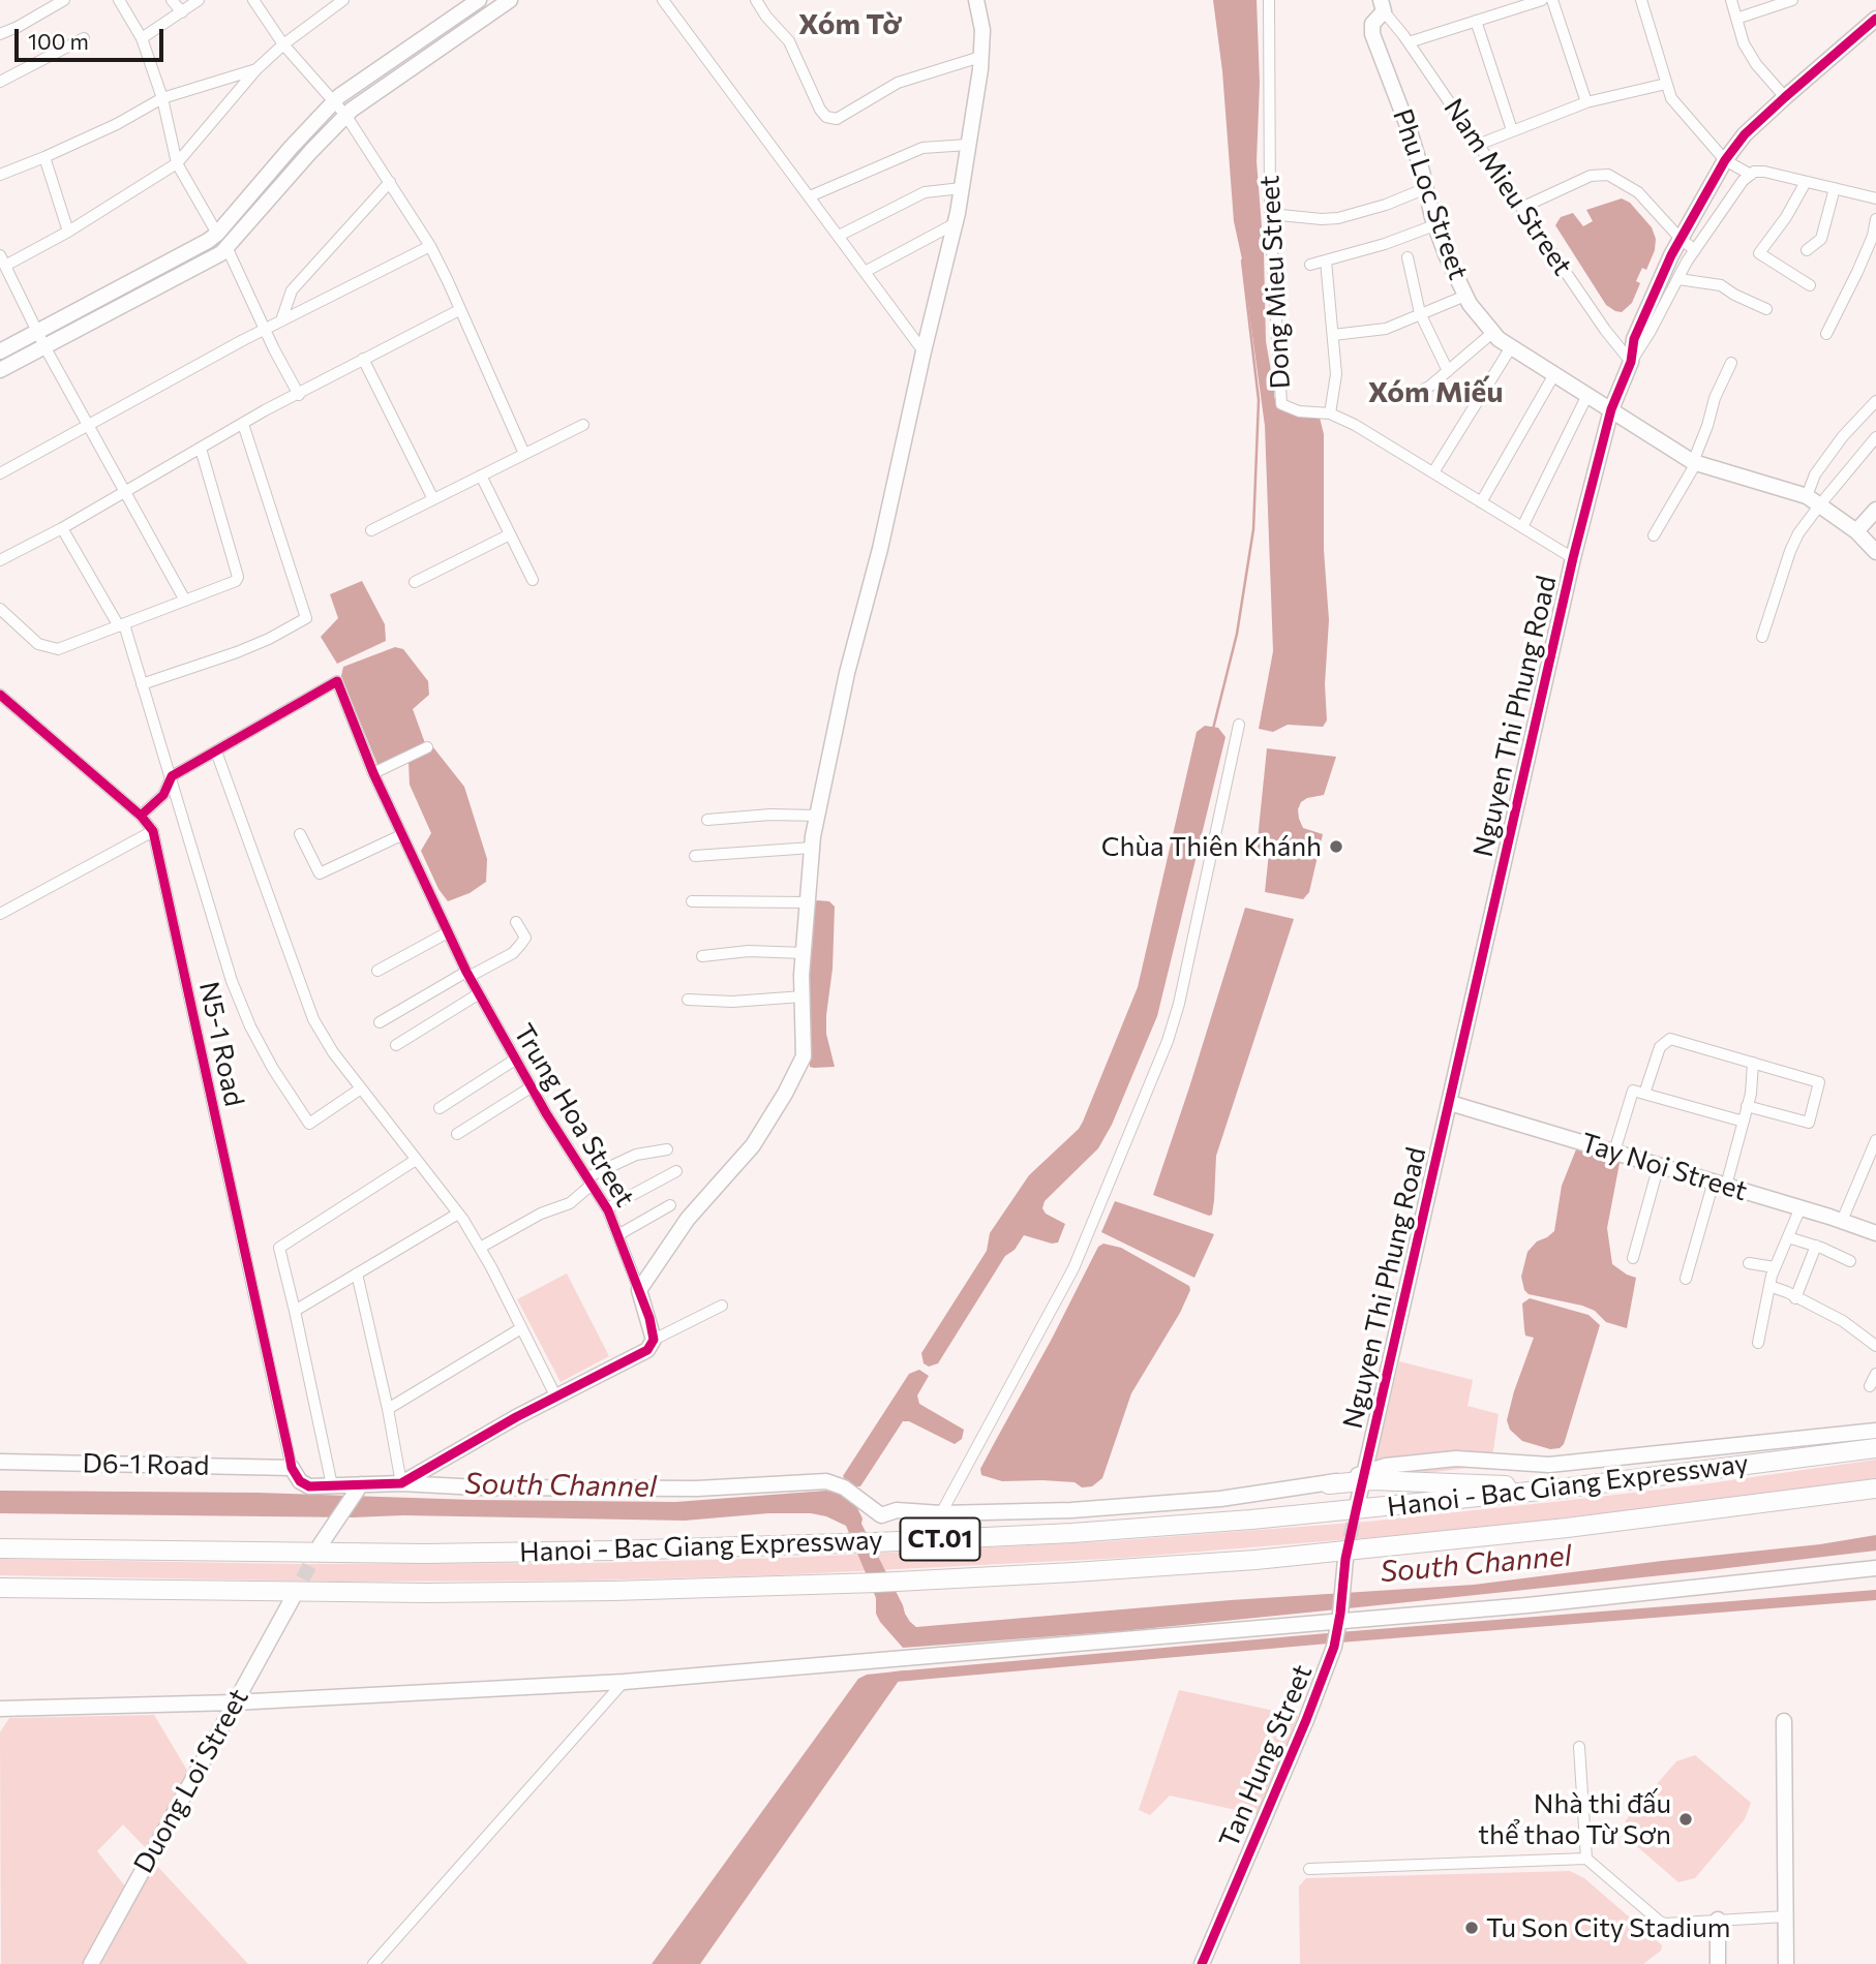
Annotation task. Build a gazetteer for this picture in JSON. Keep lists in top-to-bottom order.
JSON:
{
  "streets": {
    "highway": ["Hanoi - Bac Giang Expressway", "CT.01"],
    "street": [
      "Nam Mieu Street",
      "Phu Loc Street",
      "Dong Mieu Street",
      "Nguyen Thi Phung Road",
      "N5-1 Road",
      "Trung Hoa Street",
      "Tay Noi Street",
      "D6-1 Road",
      "Tan Hung Street",
      "Duong Loi Street"
    ]
  },
  "crossings": [
    ["Nam Mieu Street", "Phu Loc Street"],
    ["Nam Mieu Street", "Nguyen Thi Phung Road"],
    ["Phu Loc Street", "Nguyen Thi Phung Road"],
    ["Dong Mieu Street", "Nguyen Thi Phung Road"],
    ["Nguyen Thi Phung Road", "Tay Noi Street"],
    ["N5-1 Road", "D6-1 Road"]
  ],
  "districts": ["Xóm Tờ", "Xóm Miếu"],
  "water": ["South Channel"],
  "places": ["Chùa Thiên Khánh", "Nhà thi đấu thể thao Từ Sơn", "Tu Son City Stadium"],
  "scale_bar": "100 m"
}
